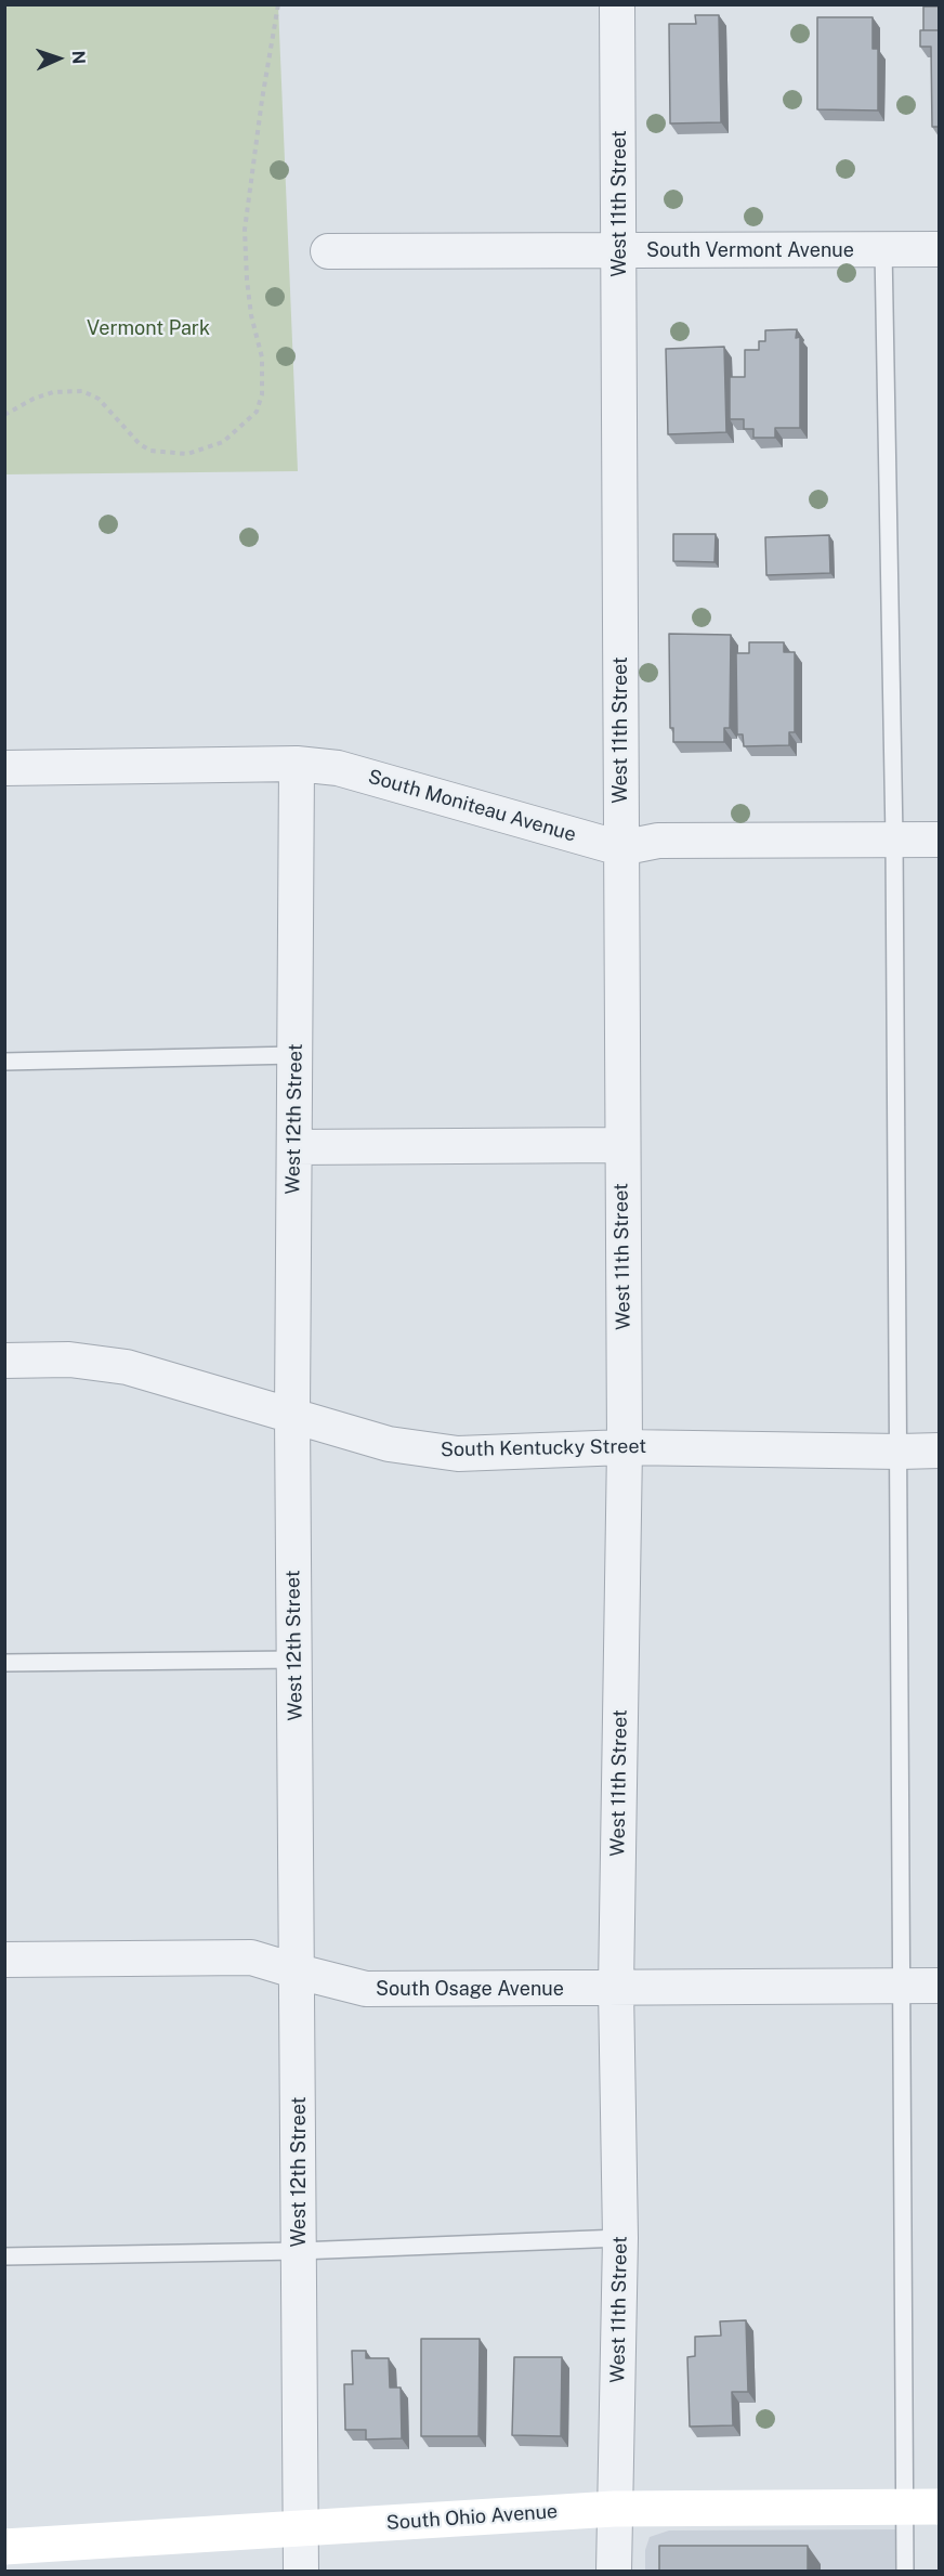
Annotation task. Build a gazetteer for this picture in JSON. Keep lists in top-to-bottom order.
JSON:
{
  "streets": {
    "main road": ["South Ohio Avenue"],
    "street": [
      "West 11th Street",
      "South Vermont Avenue",
      "South Moniteau Avenue",
      "West 12th Street",
      "South Kentucky Street",
      "South Osage Avenue"
    ]
  },
  "crossings": [
    ["West 11th Street", "South Vermont Avenue"],
    ["West 11th Street", "South Moniteau Avenue"],
    ["West 11th Street", "South Kentucky Street"],
    ["West 11th Street", "South Osage Avenue"],
    ["West 11th Street", "South Ohio Avenue"],
    ["South Moniteau Avenue", "West 12th Street"],
    ["West 12th Street", "South Kentucky Street"],
    ["West 12th Street", "South Osage Avenue"],
    ["West 12th Street", "South Ohio Avenue"]
  ],
  "parks": ["Vermont Park"],
  "north": "right"
}
